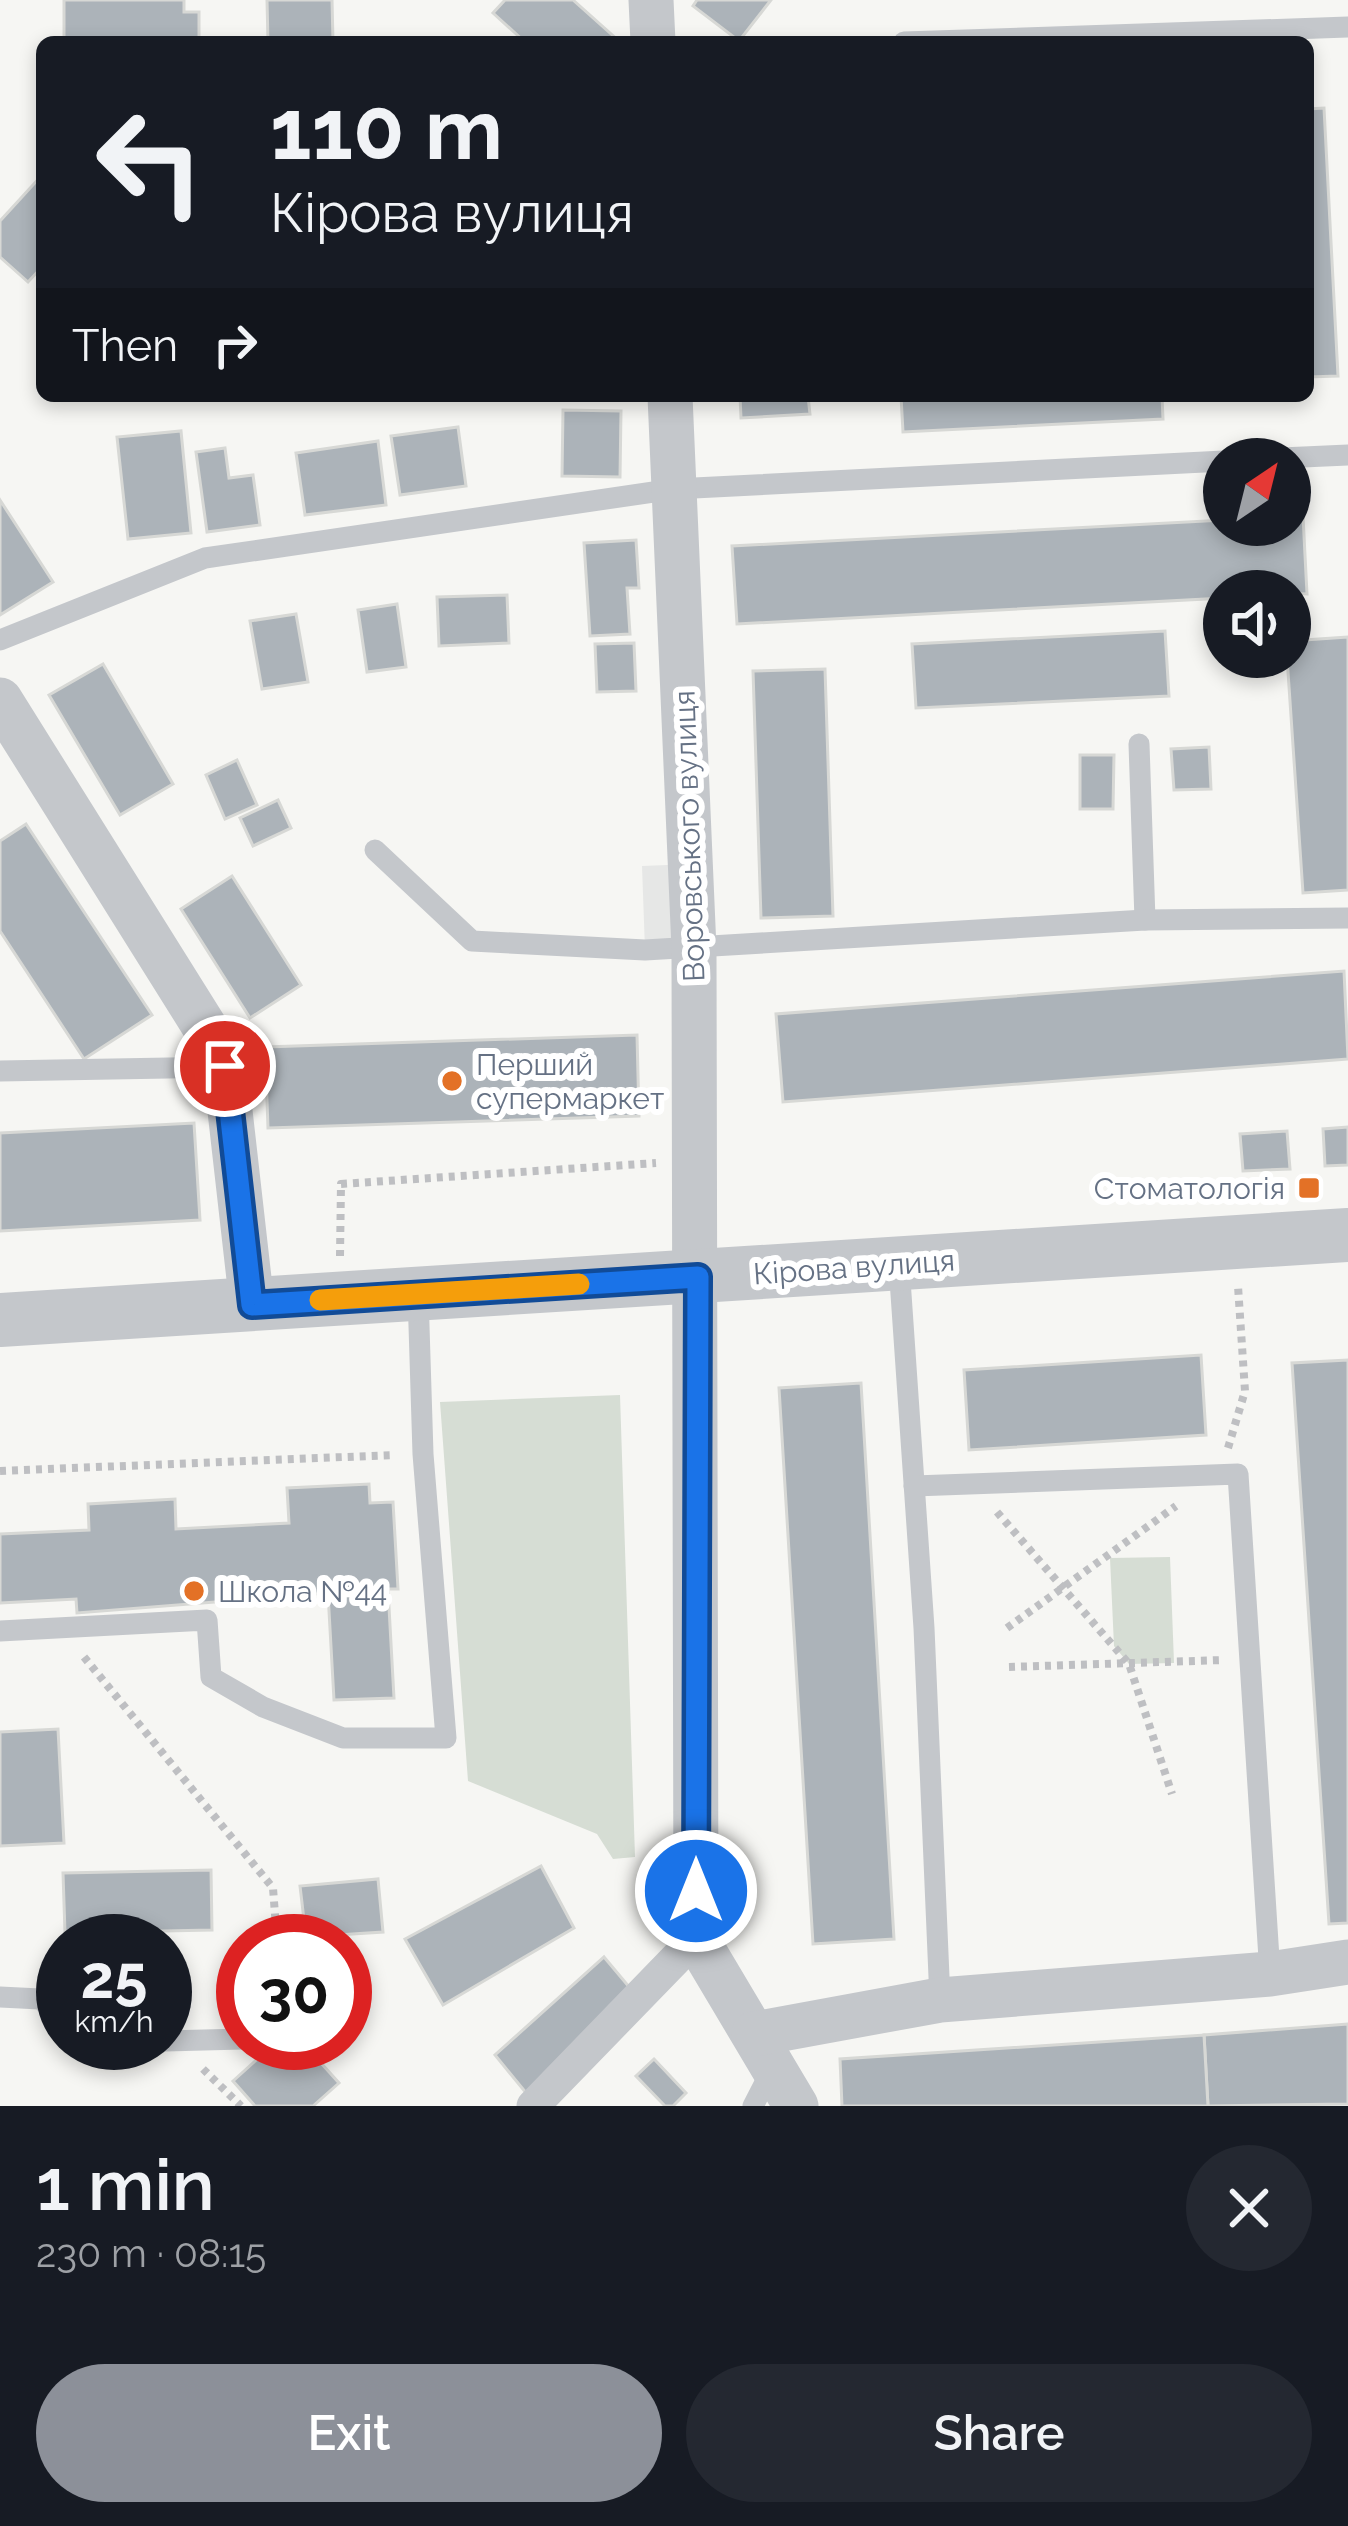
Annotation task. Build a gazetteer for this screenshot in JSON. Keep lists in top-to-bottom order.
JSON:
{
  "streets": {
    "street": ["Воровського вулиця", "Кірова вулиця"]
  },
  "crossings": [
    ["Воровського вулиця", "Кірова вулиця"]
  ],
  "places": {
    "other": ["Перший супермаркет", "Школа №44"],
    "transit": ["Стоматологія"]
  },
  "north": "top right",
  "page": {
    "turn": ["110 m", "Кірова вулиця"],
    "then": "Then",
    "speed": "25 km/h",
    "limit": "30",
    "heading": ["1 min", "230 m · 08:15"],
    "buttons": ["Exit", "Share"]
  }
}
